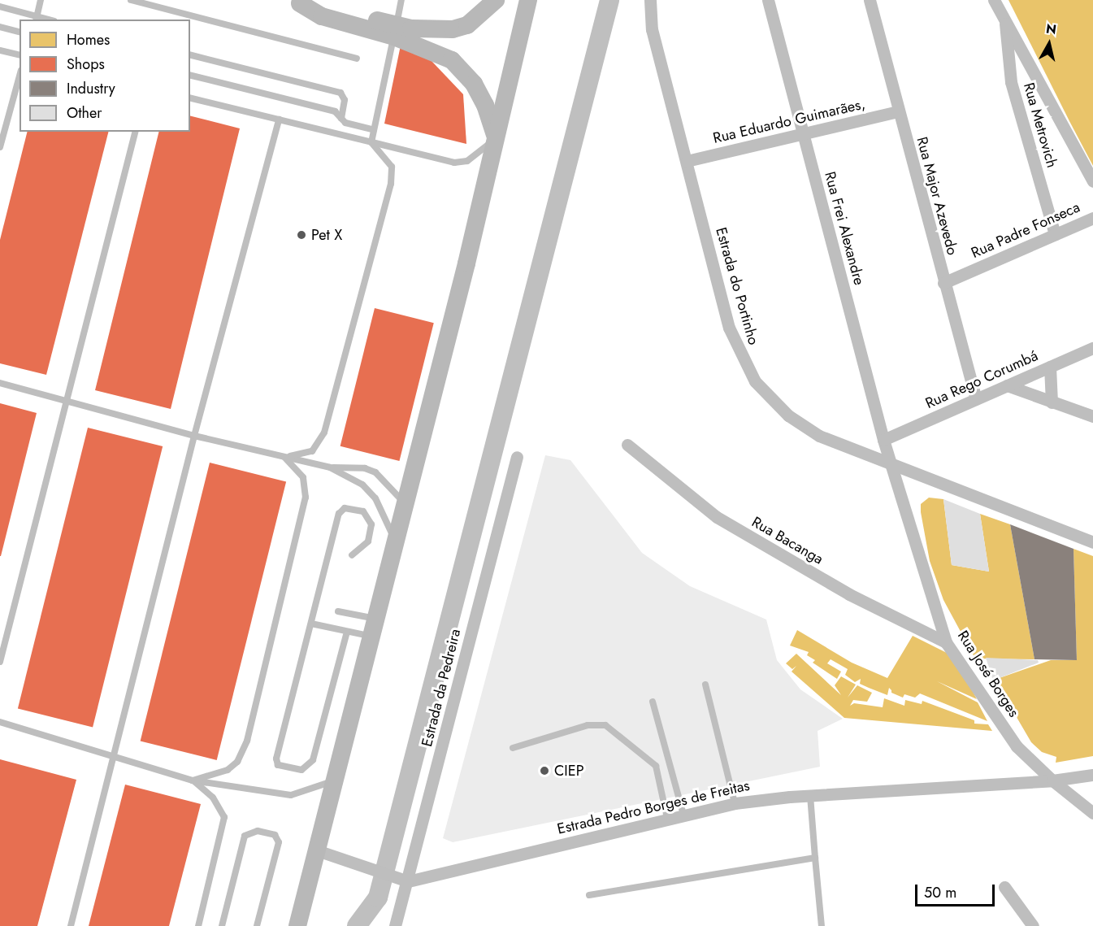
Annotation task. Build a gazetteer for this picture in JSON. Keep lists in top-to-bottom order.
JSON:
{
  "streets": {
    "street": [
      "Rua Eduardo Guimarães,",
      "Rua Metrovich",
      "Rua Major Azevedo",
      "Rua Frei Alexandre",
      "Rua Padre Fonseca",
      "Estrada do Portinho",
      "Rua Rego Corumbá",
      "Rua Bacanga",
      "Rua José Borges",
      "Estrada da Pedreira",
      "Estrada Pedro Borges de Freitas"
    ]
  },
  "crossings": [
    ["Rua Eduardo Guimarães,", "Rua Major Azevedo"],
    ["Rua Eduardo Guimarães,", "Rua Frei Alexandre"],
    ["Rua Eduardo Guimarães,", "Estrada do Portinho"],
    ["Rua Metrovich", "Rua Padre Fonseca"],
    ["Rua Major Azevedo", "Rua Padre Fonseca"],
    ["Rua Major Azevedo", "Rua Rego Corumbá"],
    ["Rua Frei Alexandre", "Estrada do Portinho"],
    ["Rua Frei Alexandre", "Rua Rego Corumbá"],
    ["Rua Frei Alexandre", "Rua José Borges"],
    ["Estrada do Portinho", "Rua José Borges"],
    ["Rua Bacanga", "Rua José Borges"],
    ["Rua José Borges", "Estrada Pedro Borges de Freitas"],
    ["Estrada da Pedreira", "Estrada Pedro Borges de Freitas"]
  ],
  "places": ["Pet X", "CIEP"],
  "legend": [
    "Homes",
    "Shops",
    "Industry",
    "Other"
  ],
  "scale_bar": "50 m",
  "north": "top"
}
